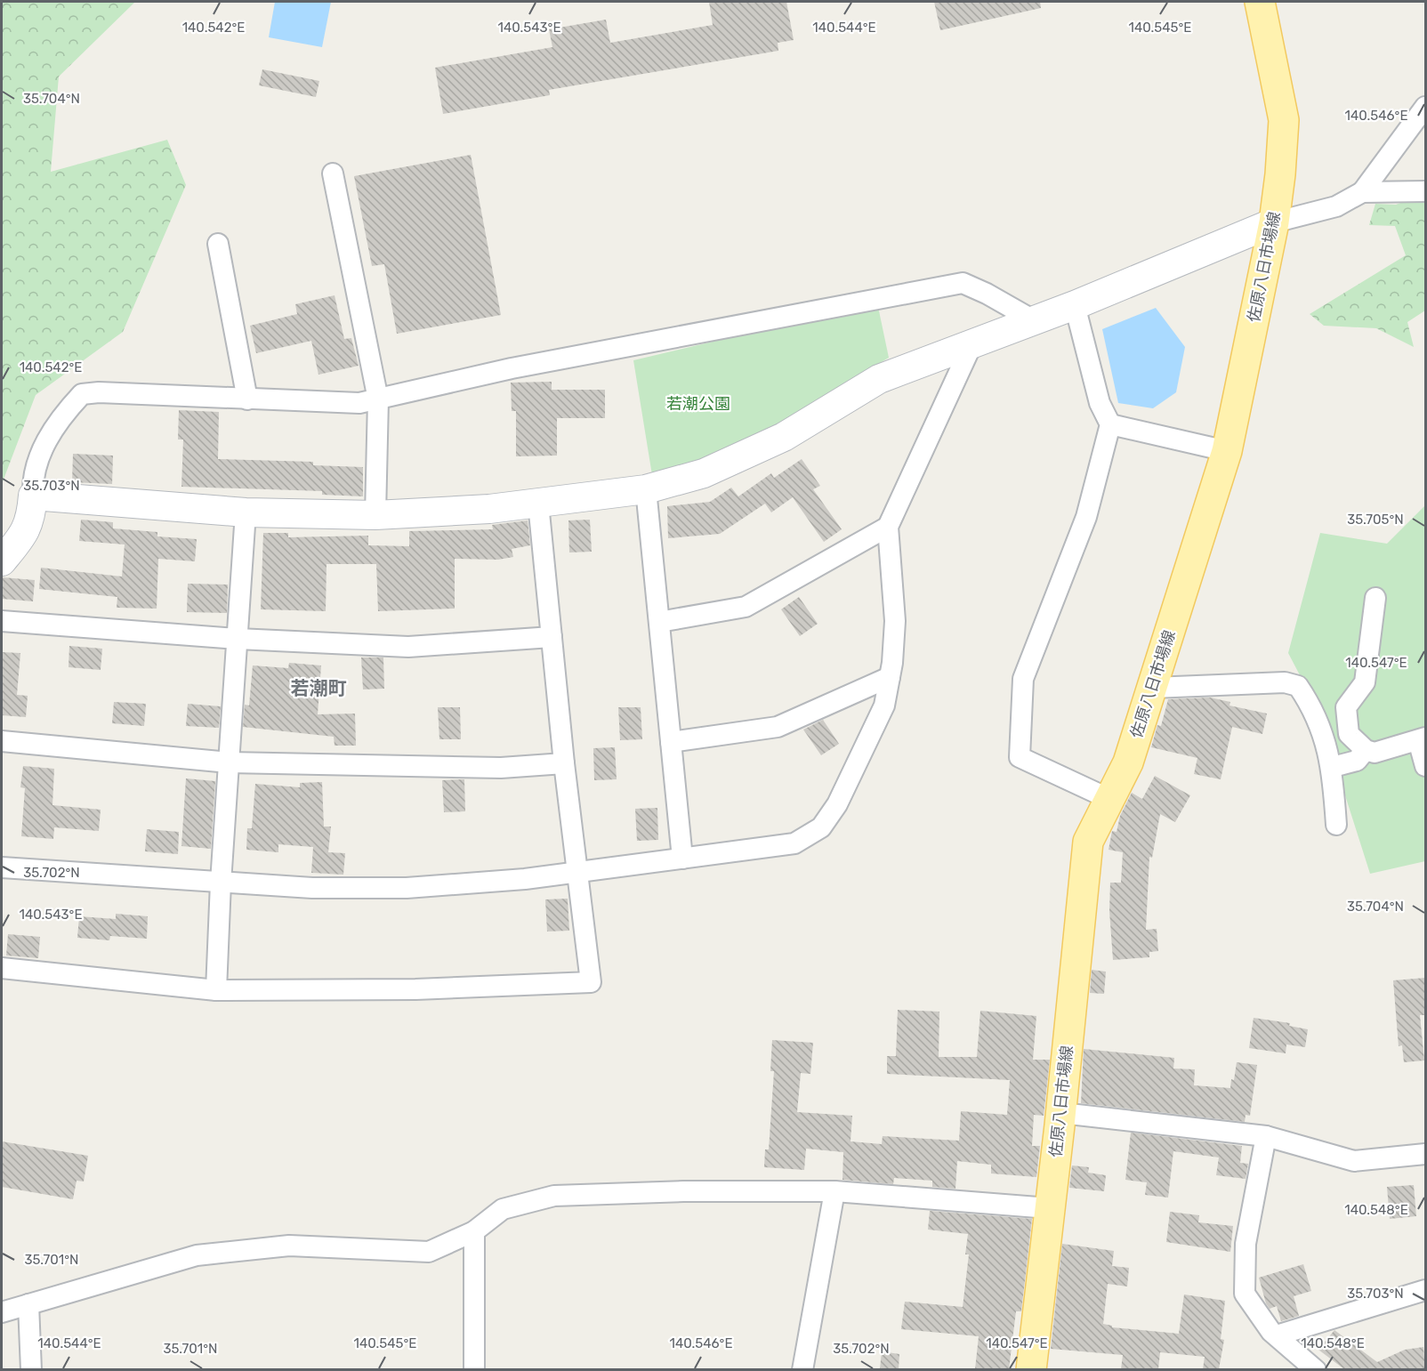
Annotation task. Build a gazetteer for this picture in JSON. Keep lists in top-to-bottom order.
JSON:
{
  "streets": {
    "main road": ["佐原八日市場線"]
  },
  "districts": ["若潮町"],
  "parks": ["若潮公園"],
  "coordinates": [
    "140.542°E",
    "140.543°E",
    "140.544°E",
    "140.545°E",
    "35.704°N",
    "140.546°E",
    "35.703°N",
    "35.705°N",
    "140.547°E",
    "35.702°N",
    "140.548°E",
    "35.701°N"
  ]
}
